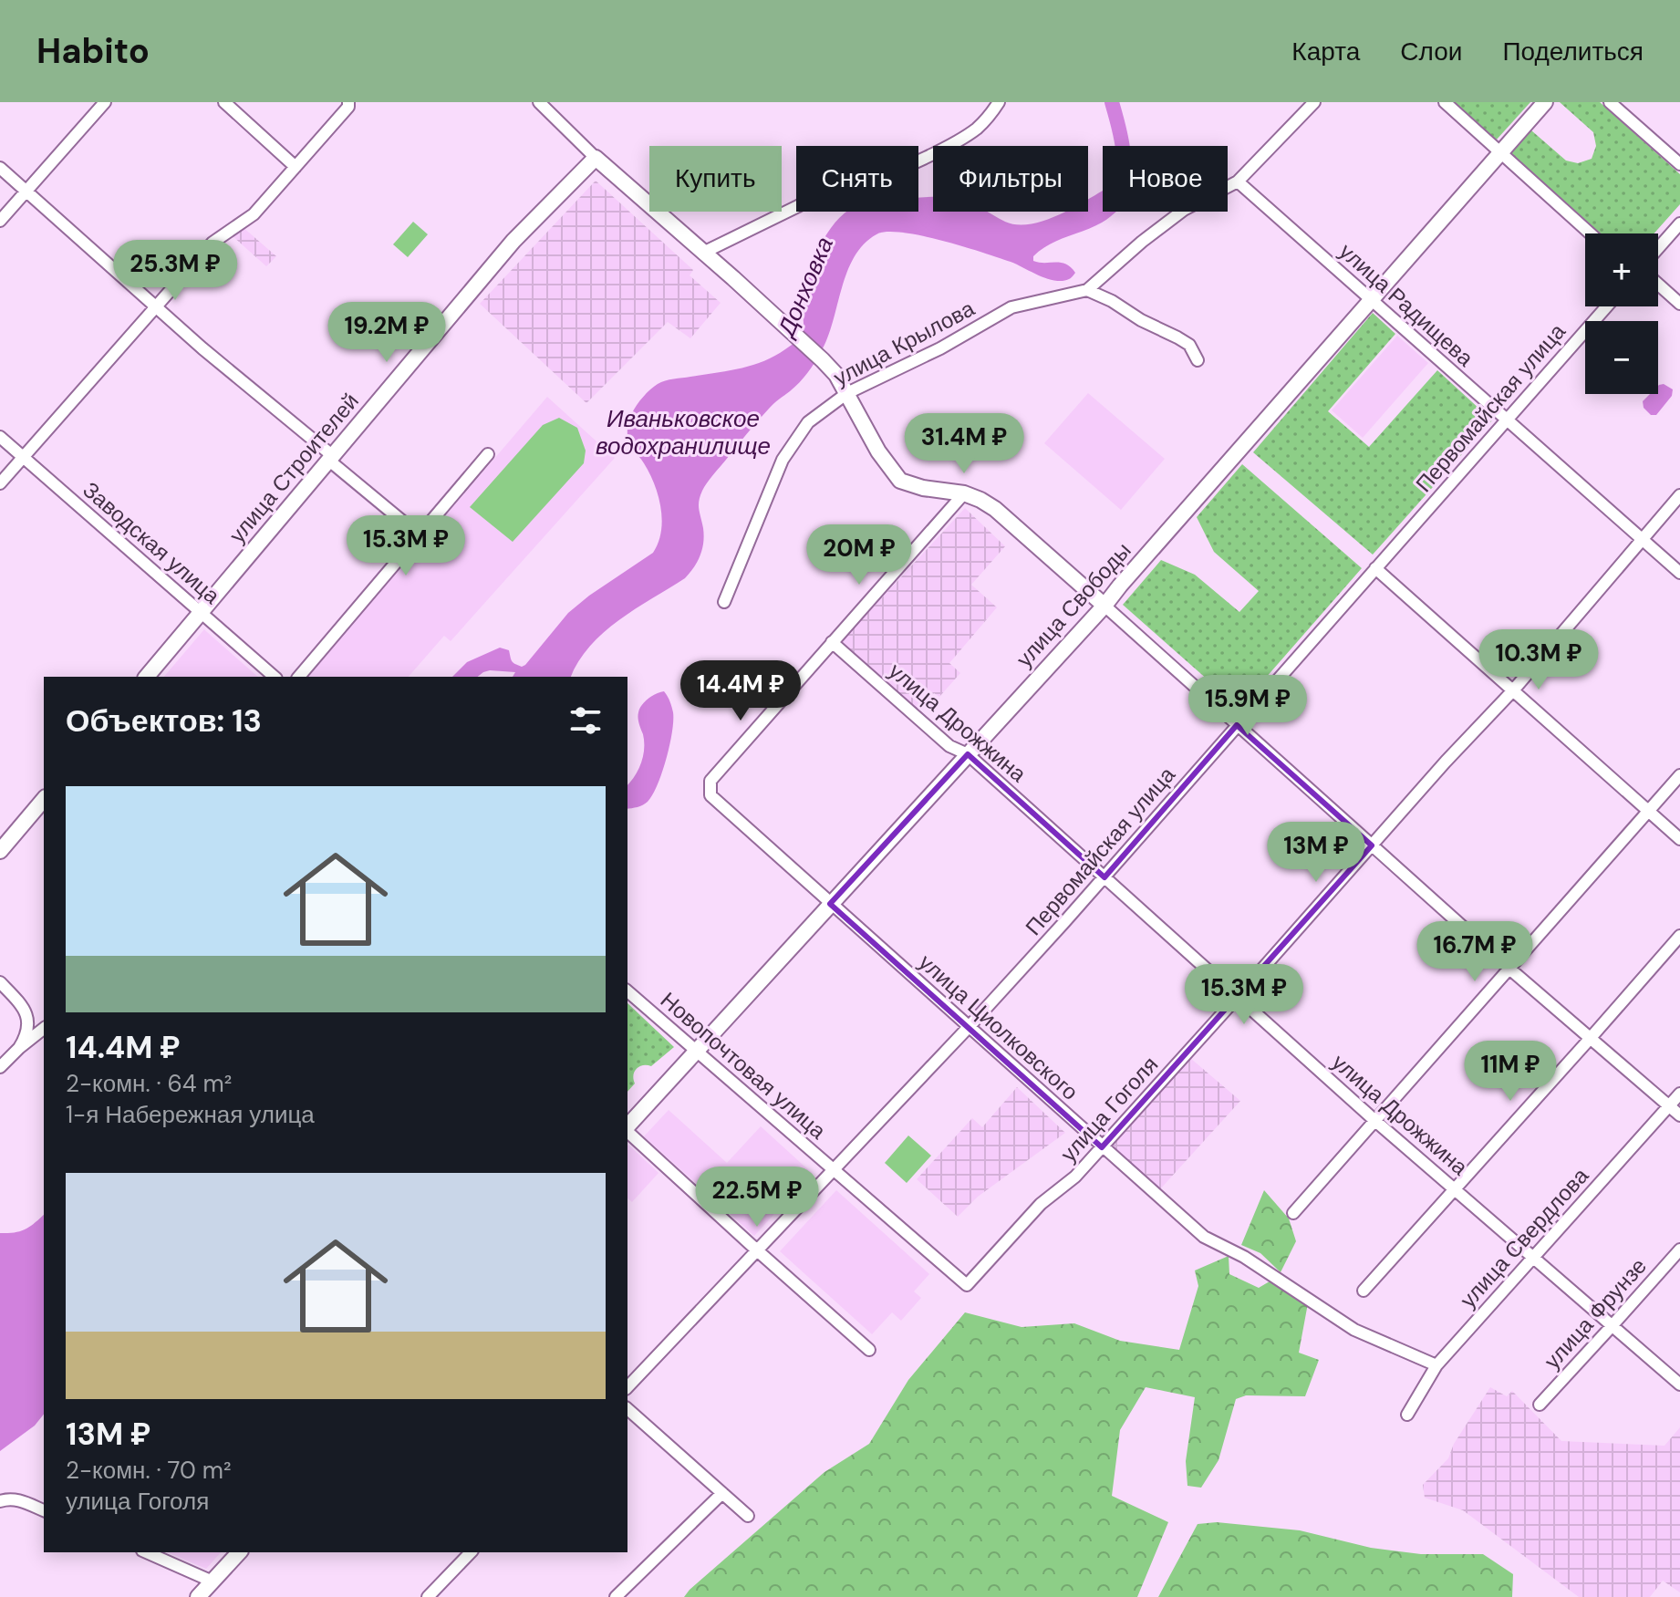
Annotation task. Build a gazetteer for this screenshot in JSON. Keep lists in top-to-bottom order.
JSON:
{
  "streets": {
    "main road": ["улица Строителей", "улица Свободы"],
    "street": [
      "улица Радищева",
      "улица Крылова",
      "Первомайская улица",
      "Заводская улица",
      "улица Дрожжина",
      "улица Циолковского",
      "Новопочтовая улица",
      "улица Гоголя",
      "улица Свердлова",
      "улица Фрунзе"
    ]
  },
  "crossings": [
    ["улица Радищева", "Первомайская улица"],
    ["улица Радищева", "улица Свободы"],
    ["улица Радищева", "улица Гоголя"],
    ["Первомайская улица", "улица Дрожжина"],
    ["Первомайская улица", "улица Циолковского"],
    ["Первомайская улица", "Новопочтовая улица"],
    ["улица Строителей", "Заводская улица"],
    ["улица Свободы", "улица Дрожжина"],
    ["улица Свободы", "улица Циолковского"],
    ["улица Свободы", "Новопочтовая улица"],
    ["улица Дрожжина", "улица Циолковского"],
    ["улица Дрожжина", "улица Гоголя"],
    ["улица Дрожжина", "улица Свердлова"],
    ["улица Дрожжина", "улица Фрунзе"],
    ["улица Циолковского", "улица Гоголя"],
    ["улица Циолковского", "улица Свердлова"],
    ["Новопочтовая улица", "улица Гоголя"]
  ],
  "water": ["Донховка", "Иваньковское водохранилище"],
  "page": {
    "header": "Habito",
    "nav": ["Карта", "Слои", "Поделиться"],
    "chip": [
      "Купить",
      "Снять",
      "Фильтры",
      "Новое"
    ],
    "map_buttons": ["+", "−"],
    "price": [
      "25.3M ₽",
      "19.2M ₽",
      "31.4M ₽",
      "15.3M ₽",
      "20M ₽",
      "10.3M ₽",
      "14.4M ₽",
      "15.9M ₽",
      "13M ₽",
      "16.7M ₽",
      "15.3M ₽",
      "11M ₽",
      "22.5M ₽"
    ],
    "heading": "Объектов: 13",
    "list": [
      {
        "name": "14.4M ₽",
        "note": "2-комн. · 64 m² · 1-я Набережная улица"
      },
      {
        "name": "13M ₽",
        "note": "2-комн. · 70 m² · улица Гоголя"
      }
    ]
  }
}
